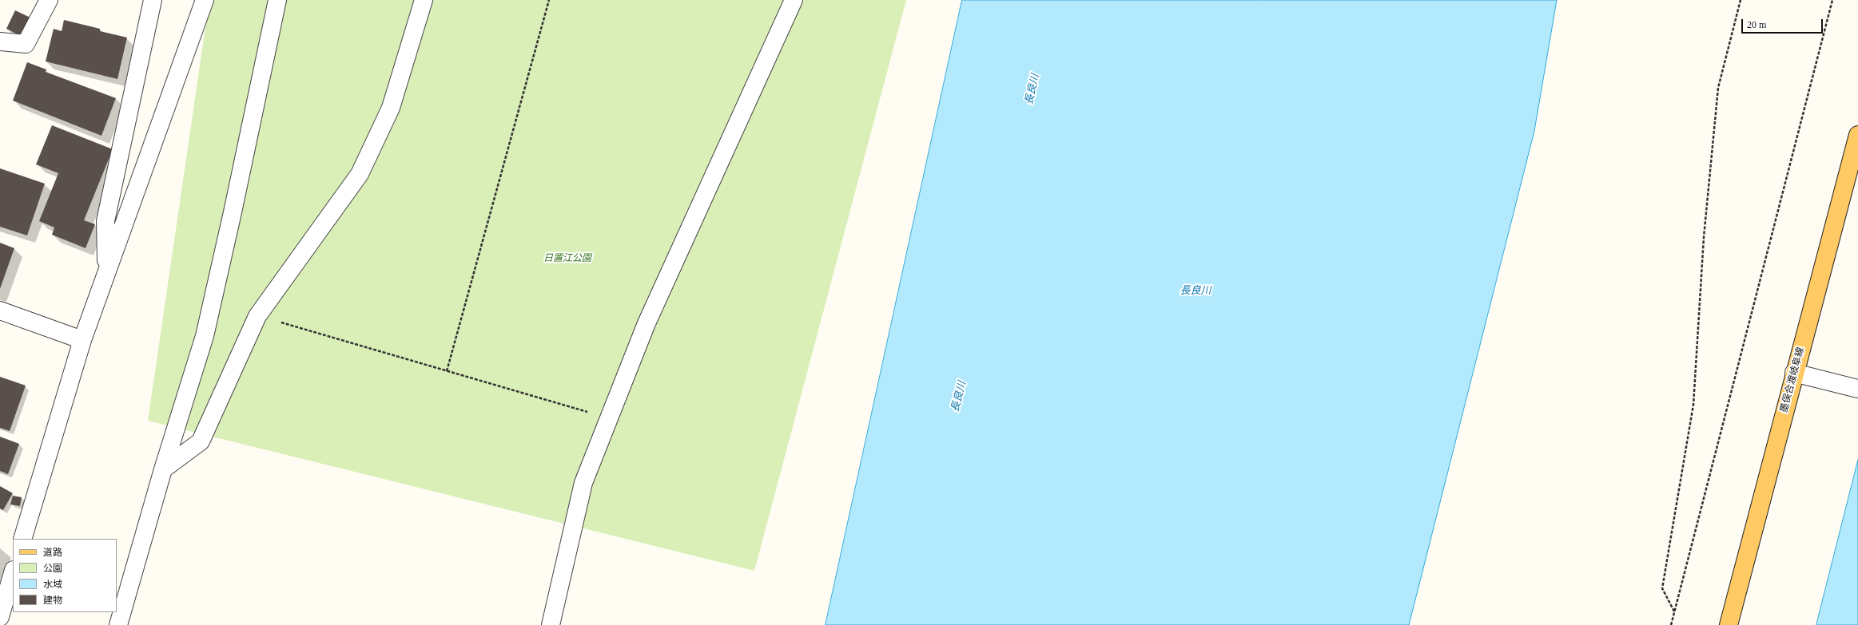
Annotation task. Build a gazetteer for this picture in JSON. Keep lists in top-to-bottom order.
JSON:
{
  "streets": {
    "main road": ["墨俣合渡岐阜線"]
  },
  "water": ["長良川"],
  "parks": ["日置江公園"],
  "legend": [
    "道路",
    "公園",
    "水域",
    "建物"
  ],
  "scale_bar": "20 m"
}
